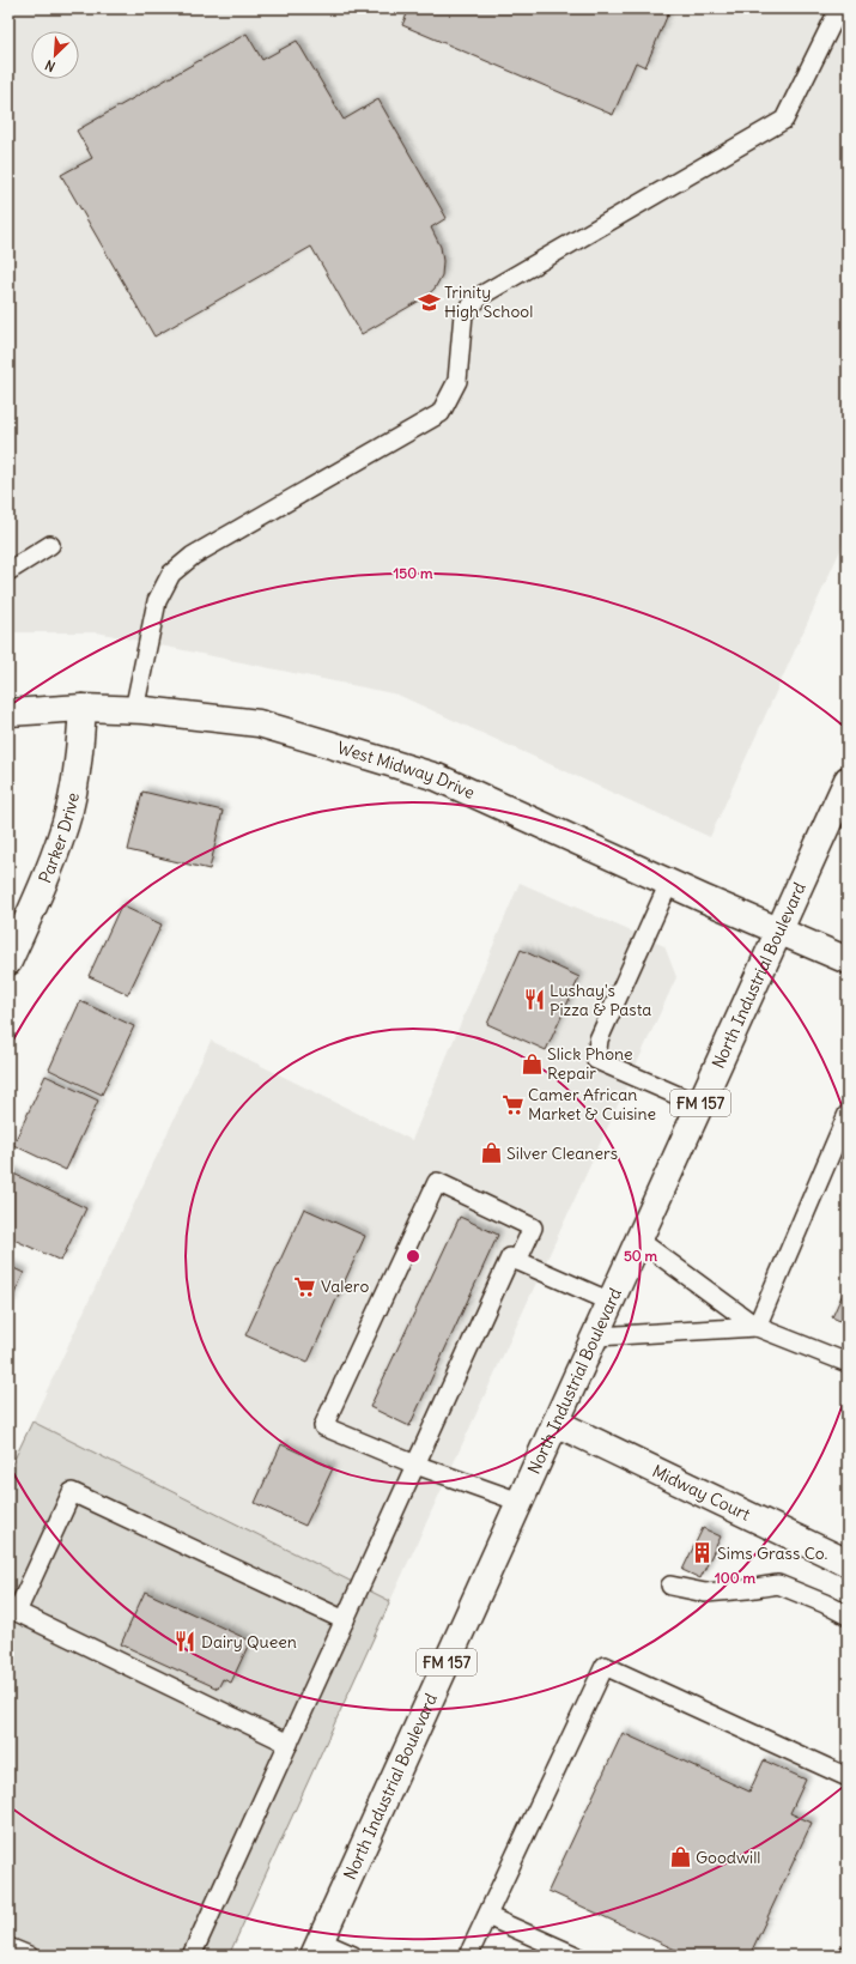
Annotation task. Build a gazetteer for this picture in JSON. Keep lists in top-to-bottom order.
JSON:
{
  "streets": {
    "street": [
      "West Midway Drive",
      "Parker Drive",
      "North Industrial Boulevard",
      "FM 157",
      "Midway Court"
    ]
  },
  "crossings": [
    ["West Midway Drive", "Parker Drive"],
    ["West Midway Drive", "North Industrial Boulevard"],
    ["North Industrial Boulevard", "Midway Court"]
  ],
  "places": {
    "school or university": ["Trinity High School"],
    "restaurant": ["Lushay's Pizza & Pasta", "Dairy Queen"],
    "shop": ["Slick Phone Repair", "Silver Cleaners", "Goodwill"],
    "supermarket": ["Camer African Market & Cuisine", "Valero"],
    "building": ["Sims Grass Co."]
  },
  "north": "bottom left",
  "rings": ["150 m", "50 m", "100 m"]
}
